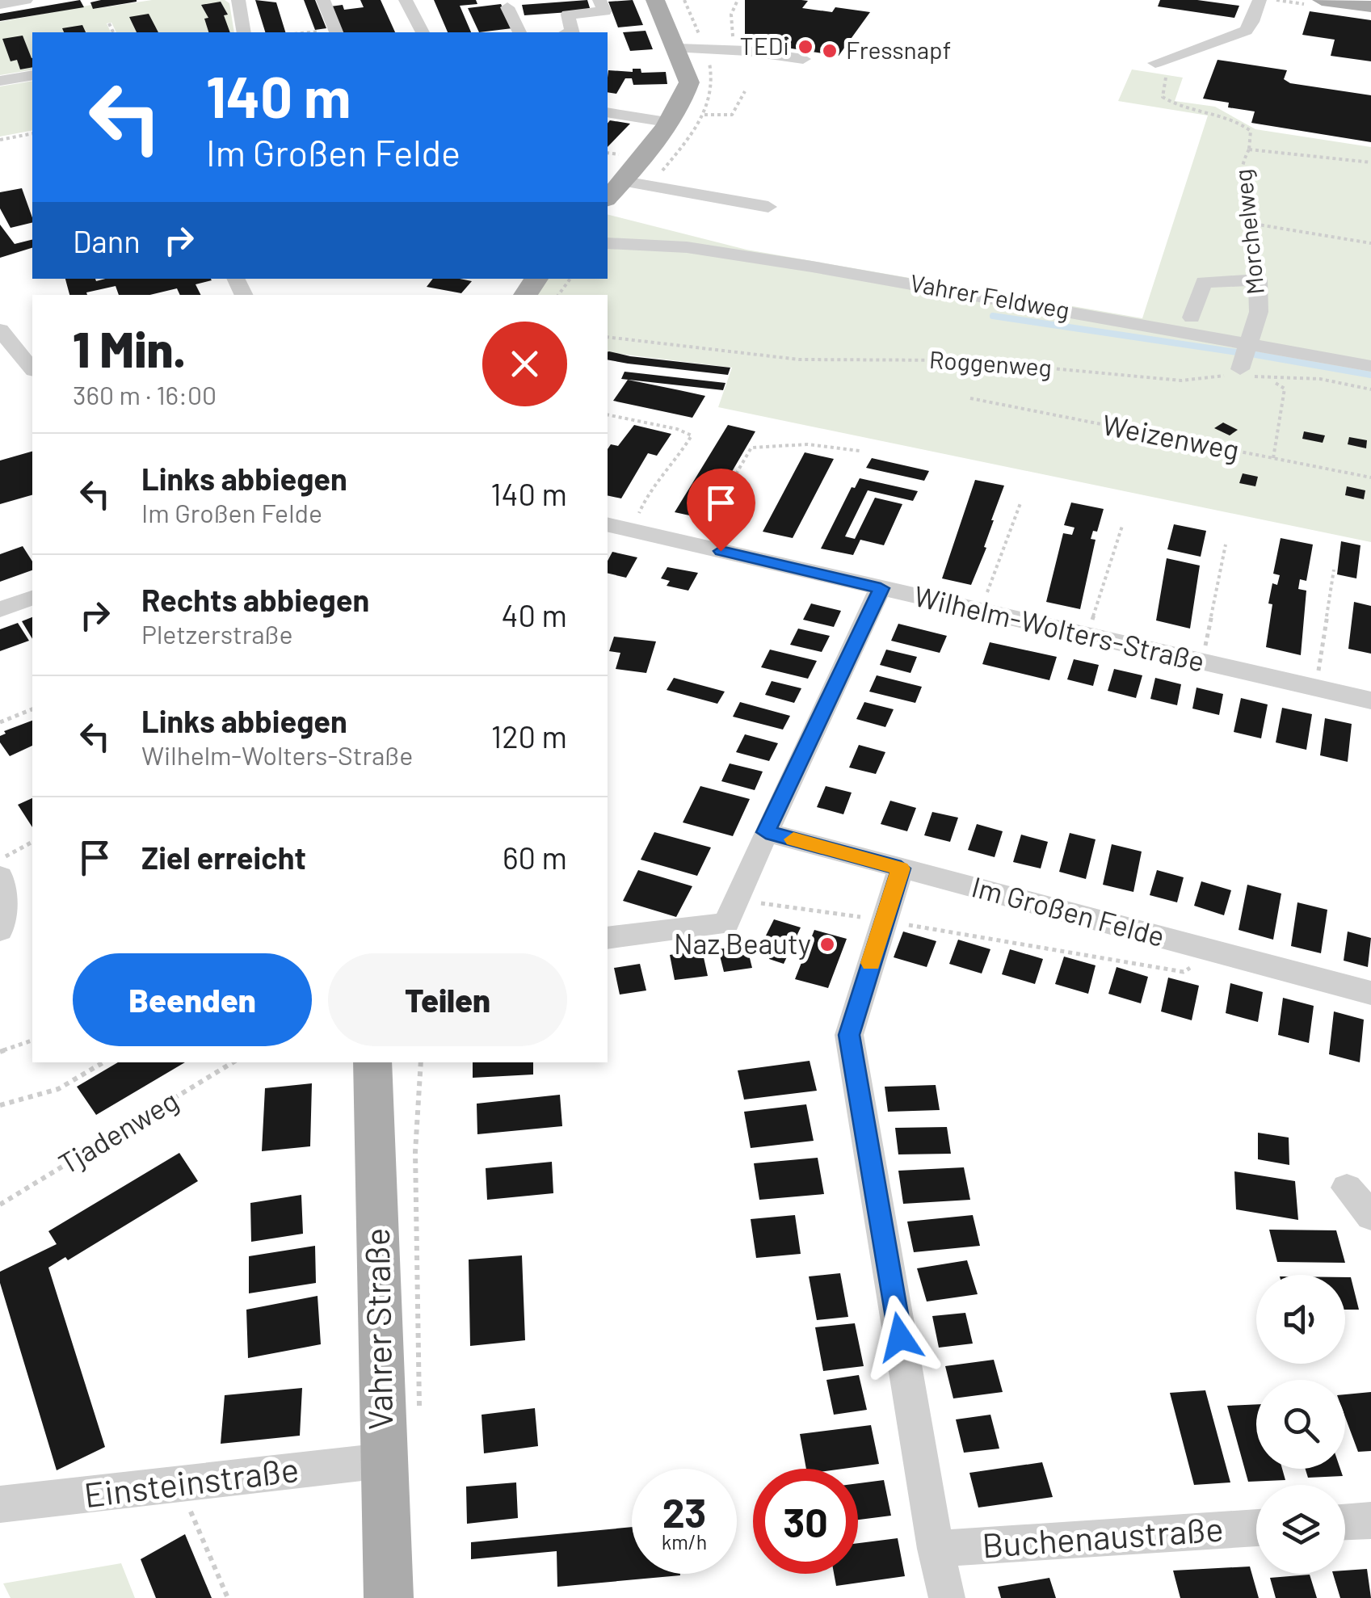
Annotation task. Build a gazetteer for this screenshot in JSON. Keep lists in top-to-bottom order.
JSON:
{
  "streets": {
    "main road": ["Vahrer Straße"],
    "street": [
      "Morchelweg",
      "Vahrer Feldweg",
      "Wilhelm-Wolters-Straße",
      "Im Großen Felde",
      "Einsteinstraße",
      "Buchenaustraße"
    ],
    "path": ["Roggenweg", "Weizenweg", "Tjadenweg"]
  },
  "crossings": [
    ["Morchelweg", "Vahrer Feldweg"],
    ["Morchelweg", "Roggenweg"],
    ["Vahrer Straße", "Einsteinstraße"]
  ],
  "places": ["TEDi", "Fressnapf", "Naz Beauty"],
  "page": {
    "turn": ["140 m", "Im Großen Felde"],
    "then": "Dann",
    "heading": ["1 Min.", "360 m · 16:00"],
    "list": [
      {
        "name": "Links abbiegen",
        "note": "Im Großen Felde",
        "value": "140 m"
      },
      {
        "name": "Rechts abbiegen",
        "note": "Pletzerstraße",
        "value": "40 m"
      },
      {
        "name": "Links abbiegen",
        "note": "Wilhelm-Wolters-Straße",
        "value": "120 m"
      },
      {
        "name": "Ziel erreicht",
        "value": "60 m"
      }
    ],
    "buttons": ["Beenden", "Teilen"],
    "speed": "23 km/h",
    "limit": "30"
  }
}
